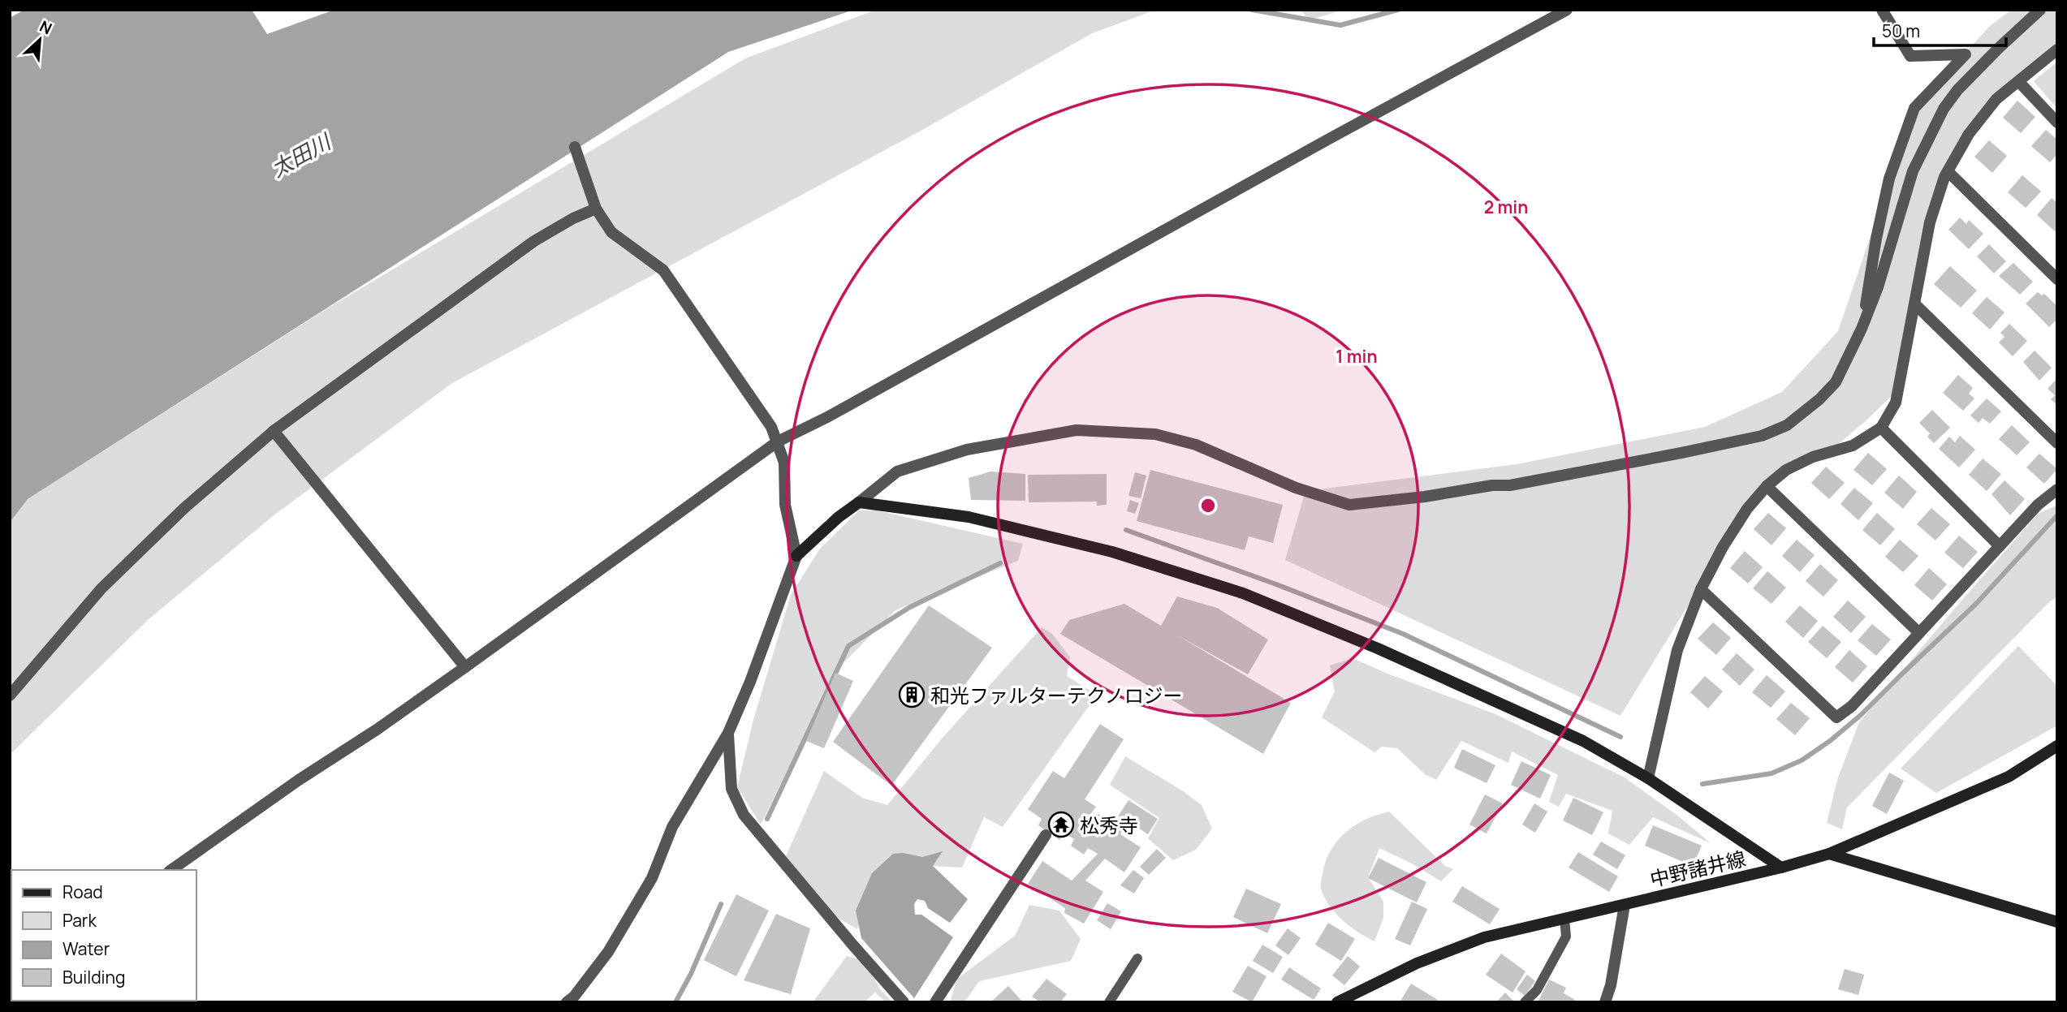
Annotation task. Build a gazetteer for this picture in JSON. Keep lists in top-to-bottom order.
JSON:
{
  "streets": {
    "street": ["中野諸井線"]
  },
  "water": ["太田川"],
  "places": {
    "building": ["和光ファルターテクノロジー"],
    "temple": ["松秀寺"]
  },
  "legend": [
    "Road",
    "Park",
    "Water",
    "Building"
  ],
  "scale_bar": "50 m",
  "north": "top right",
  "rings": ["2 min", "1 min"]
}
